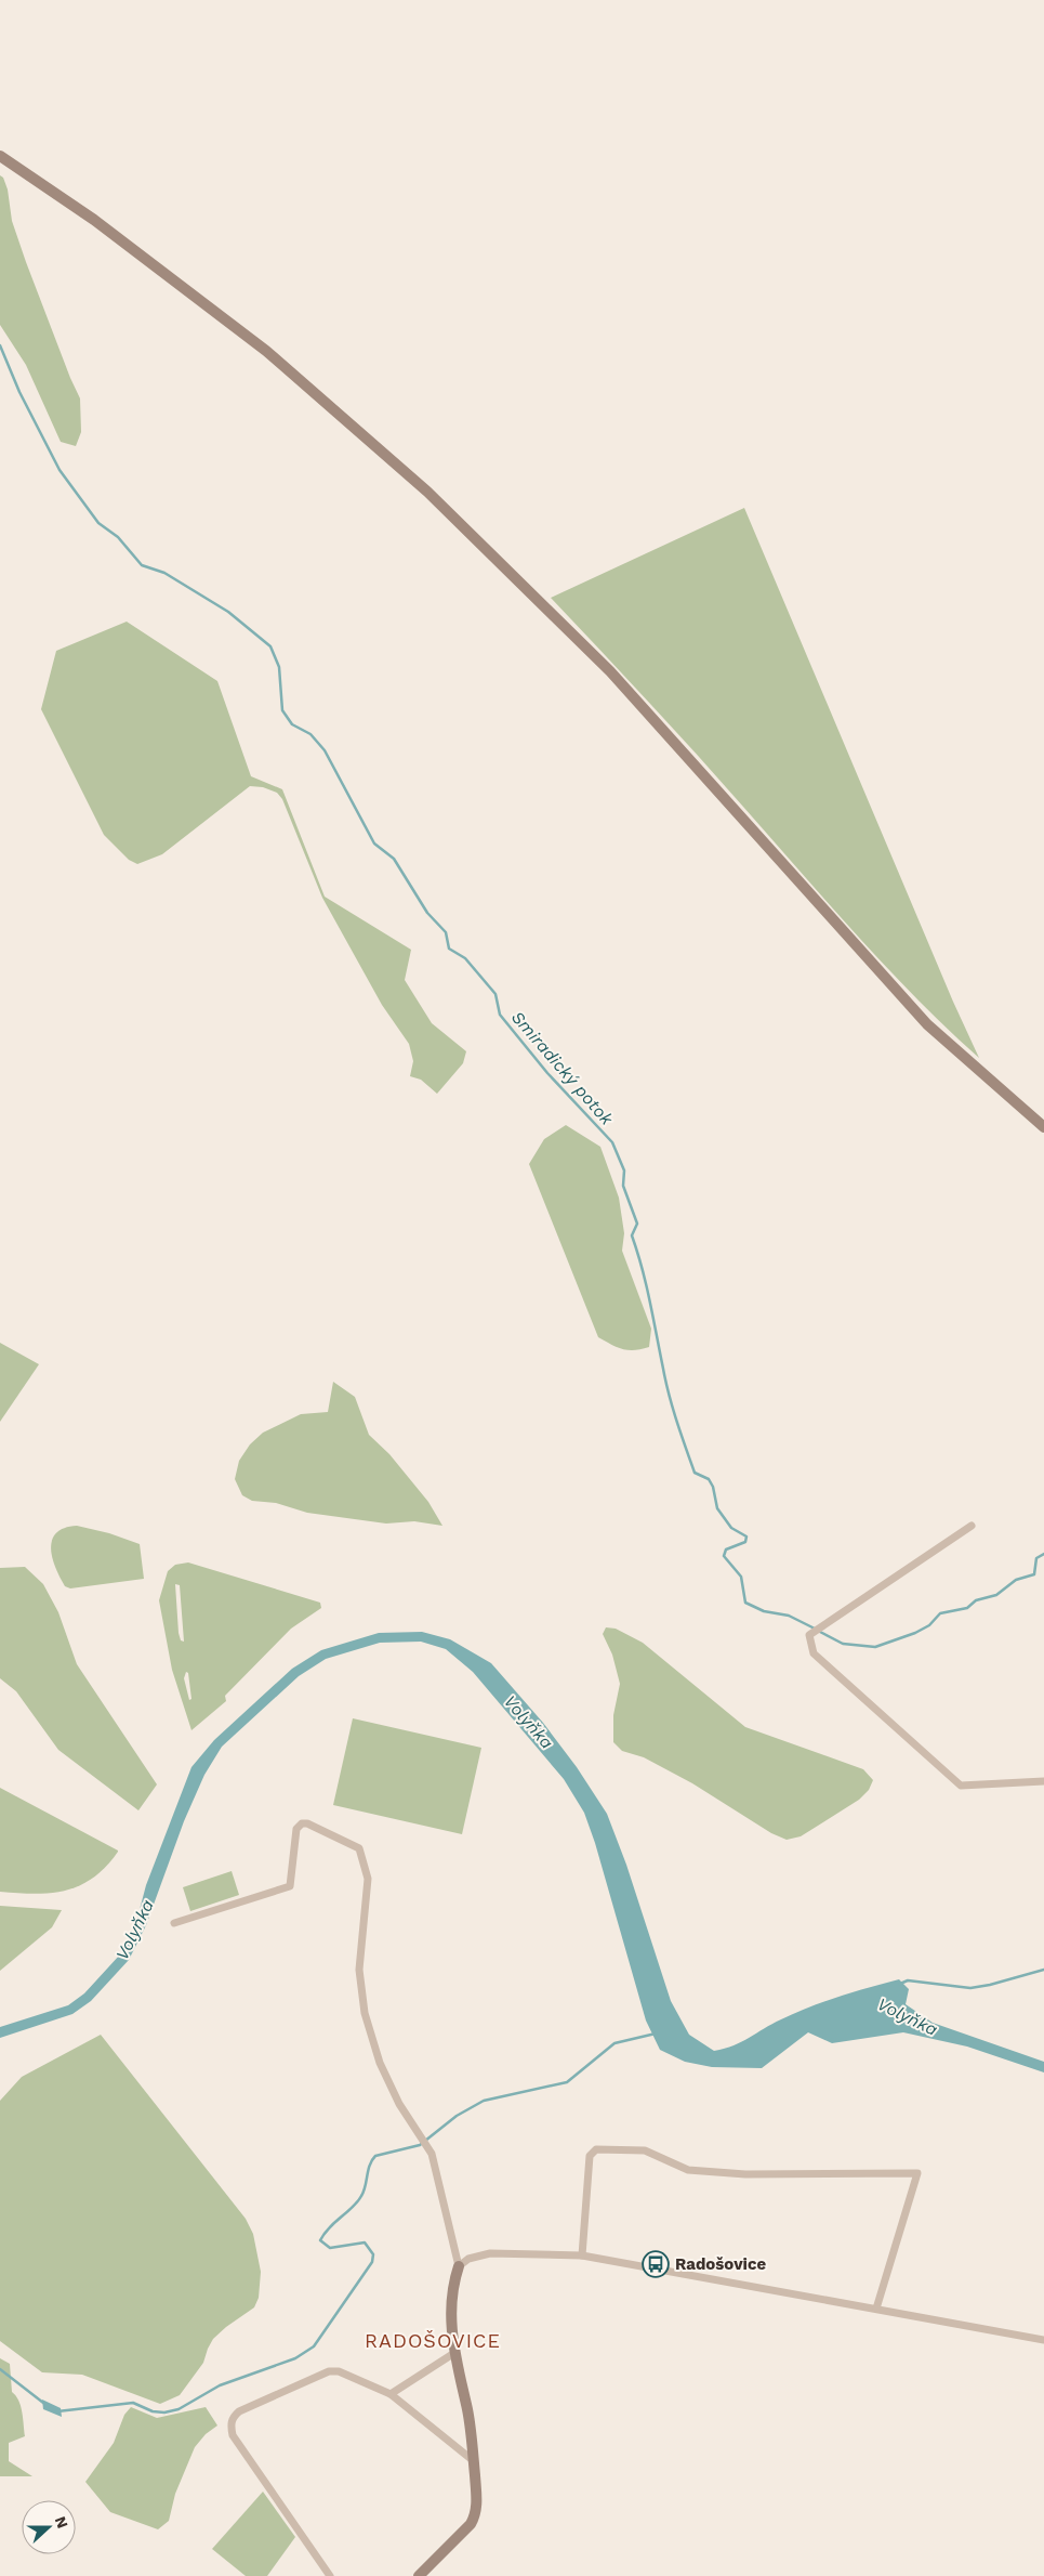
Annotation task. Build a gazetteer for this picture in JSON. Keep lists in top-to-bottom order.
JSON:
{
  "districts": ["RADOŠOVICE"],
  "water": ["Smiradický potok", "Volyňka"],
  "places": {
    "bus stop": ["Radošovice"]
  },
  "north": "right"
}
